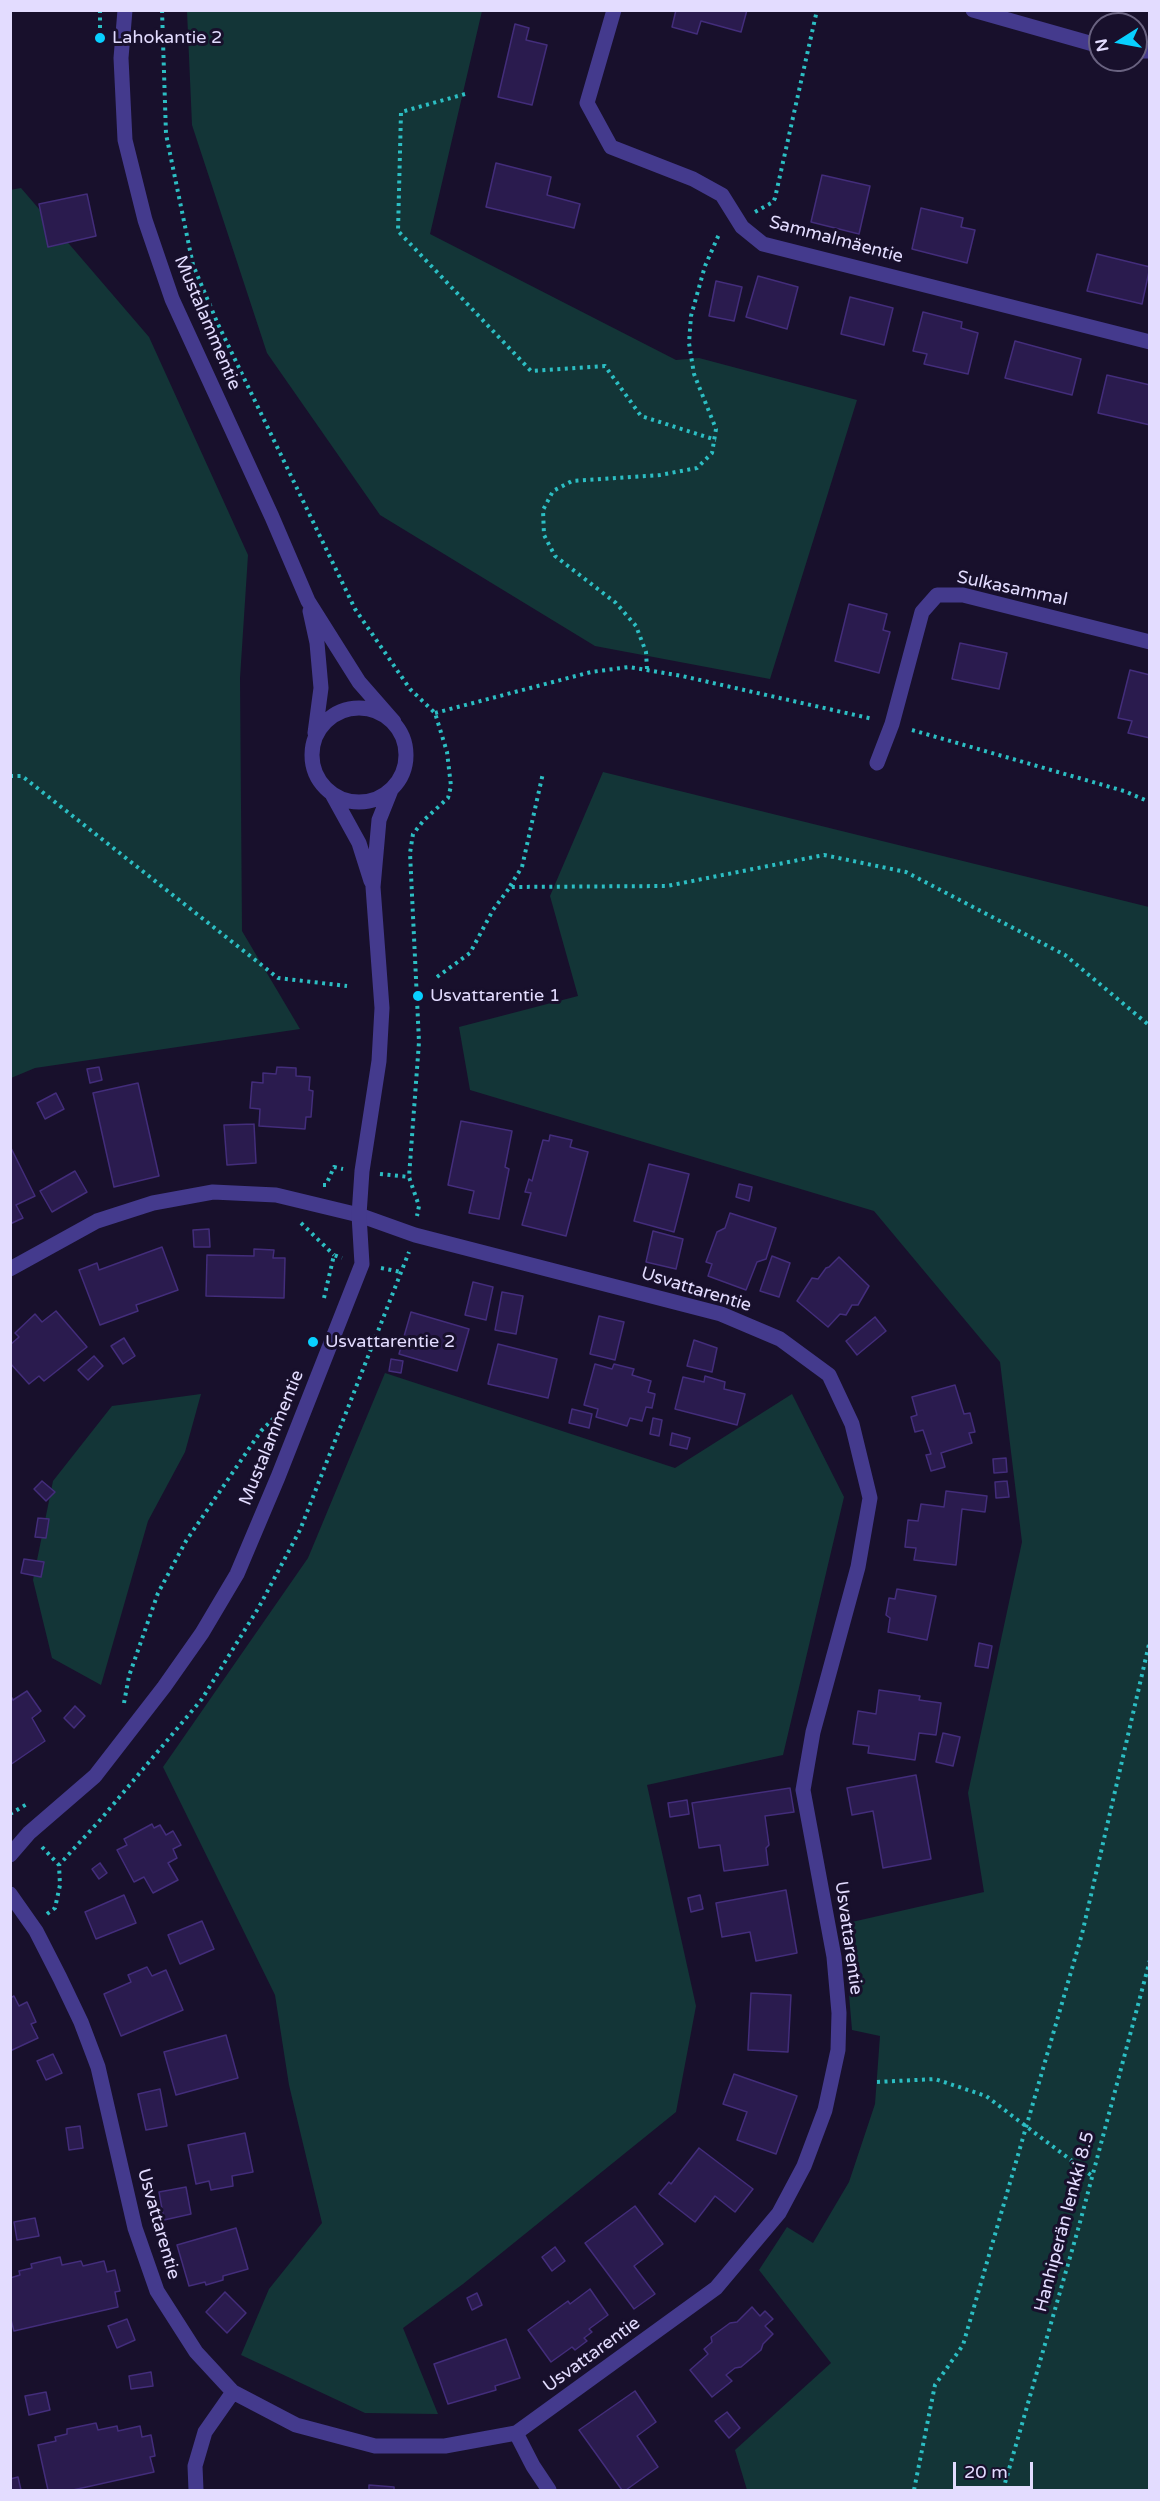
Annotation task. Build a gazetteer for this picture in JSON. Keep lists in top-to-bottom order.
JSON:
{
  "streets": {
    "street": [
      "Sammalmäentie",
      "Mustalammentie",
      "Sulkasammal",
      "Usvattarentie"
    ],
    "path": ["Hanhiperän lenkki 8.5"]
  },
  "crossings": [
    ["Mustalammentie", "Usvattarentie"]
  ],
  "places": ["Lahokantie 2", "Usvattarentie 1", "Usvattarentie 2"],
  "scale_bar": "20 m",
  "north": "left"
}
